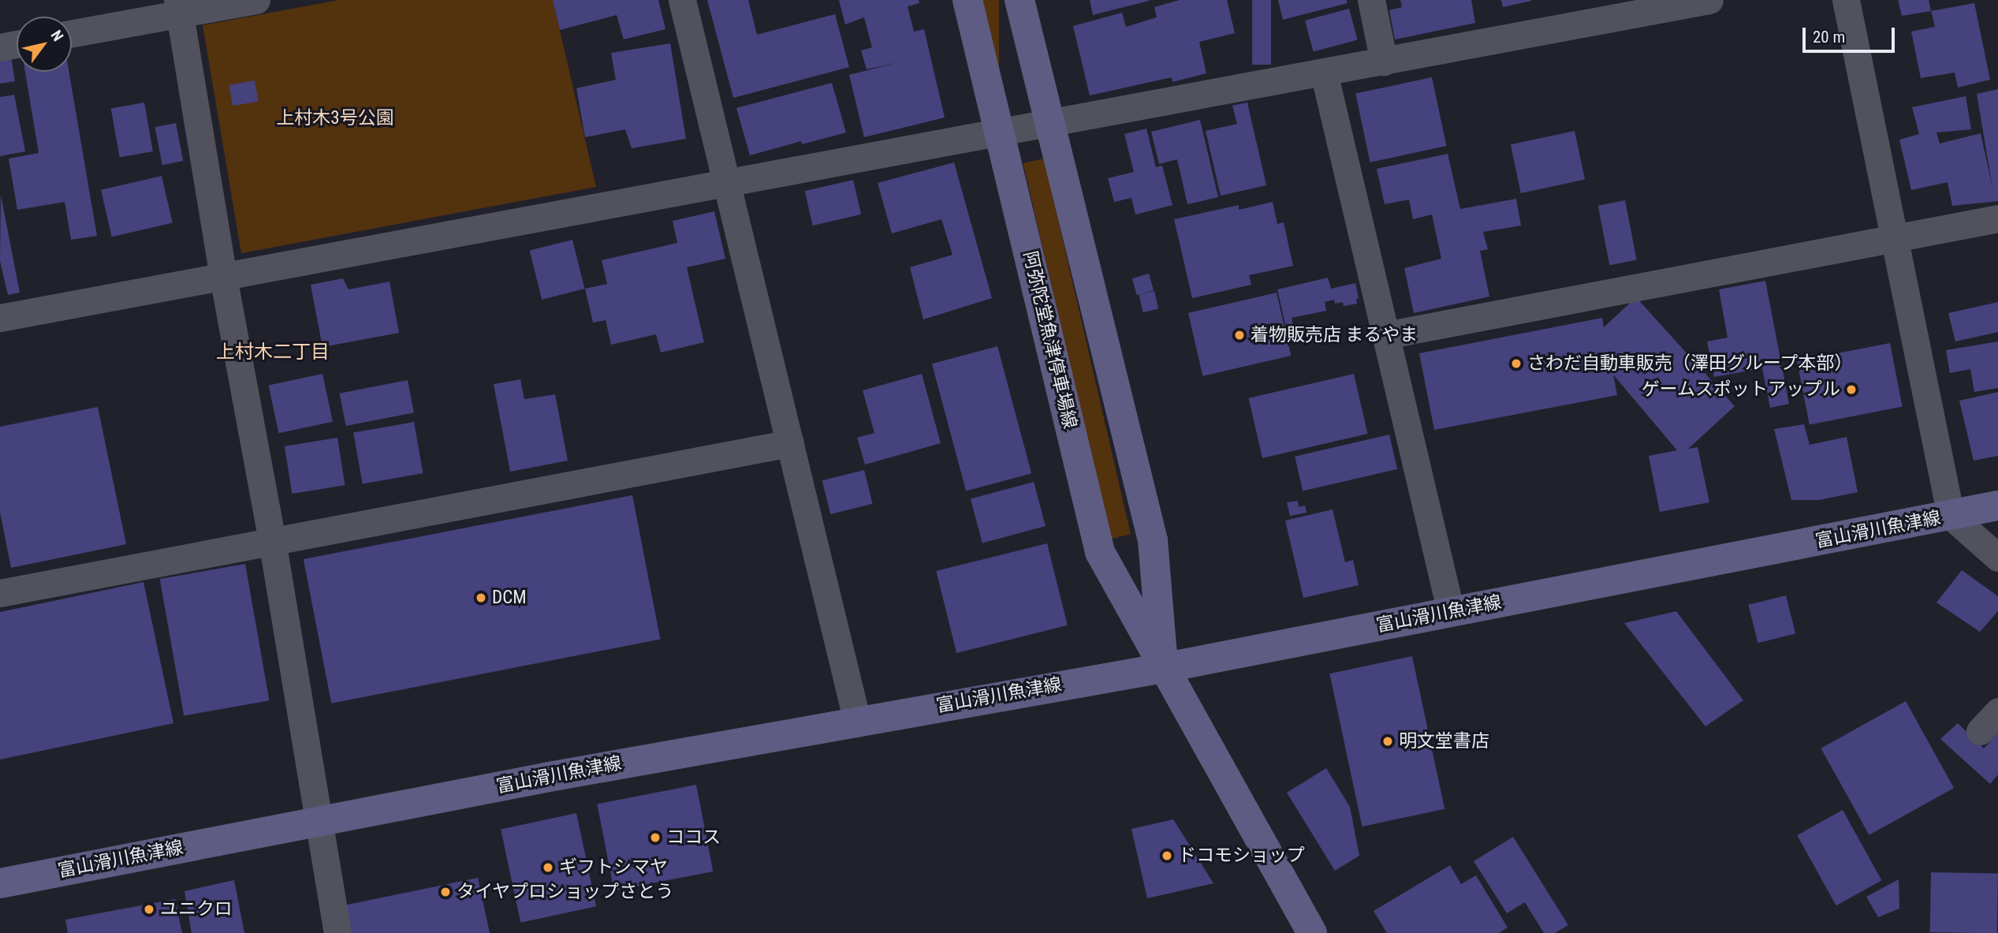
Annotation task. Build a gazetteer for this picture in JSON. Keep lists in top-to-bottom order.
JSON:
{
  "streets": {
    "main road": ["阿弥陀堂魚津停車場線", "富山滑川魚津線"]
  },
  "crossings": [
    ["阿弥陀堂魚津停車場線", "富山滑川魚津線"]
  ],
  "districts": ["上村木二丁目"],
  "parks": ["上村木3号公園"],
  "places": [
    "着物販売店 まるやま",
    "さわだ自動車販売（澤田グループ本部）",
    "ゲームスポットアップル",
    "DCM",
    "明文堂書店",
    "ココス",
    "ドコモショップ",
    "ギフトシマヤ",
    "タイヤプロショップさとう",
    "ユニクロ"
  ],
  "scale_bar": "20 m",
  "north": "top right"
}
